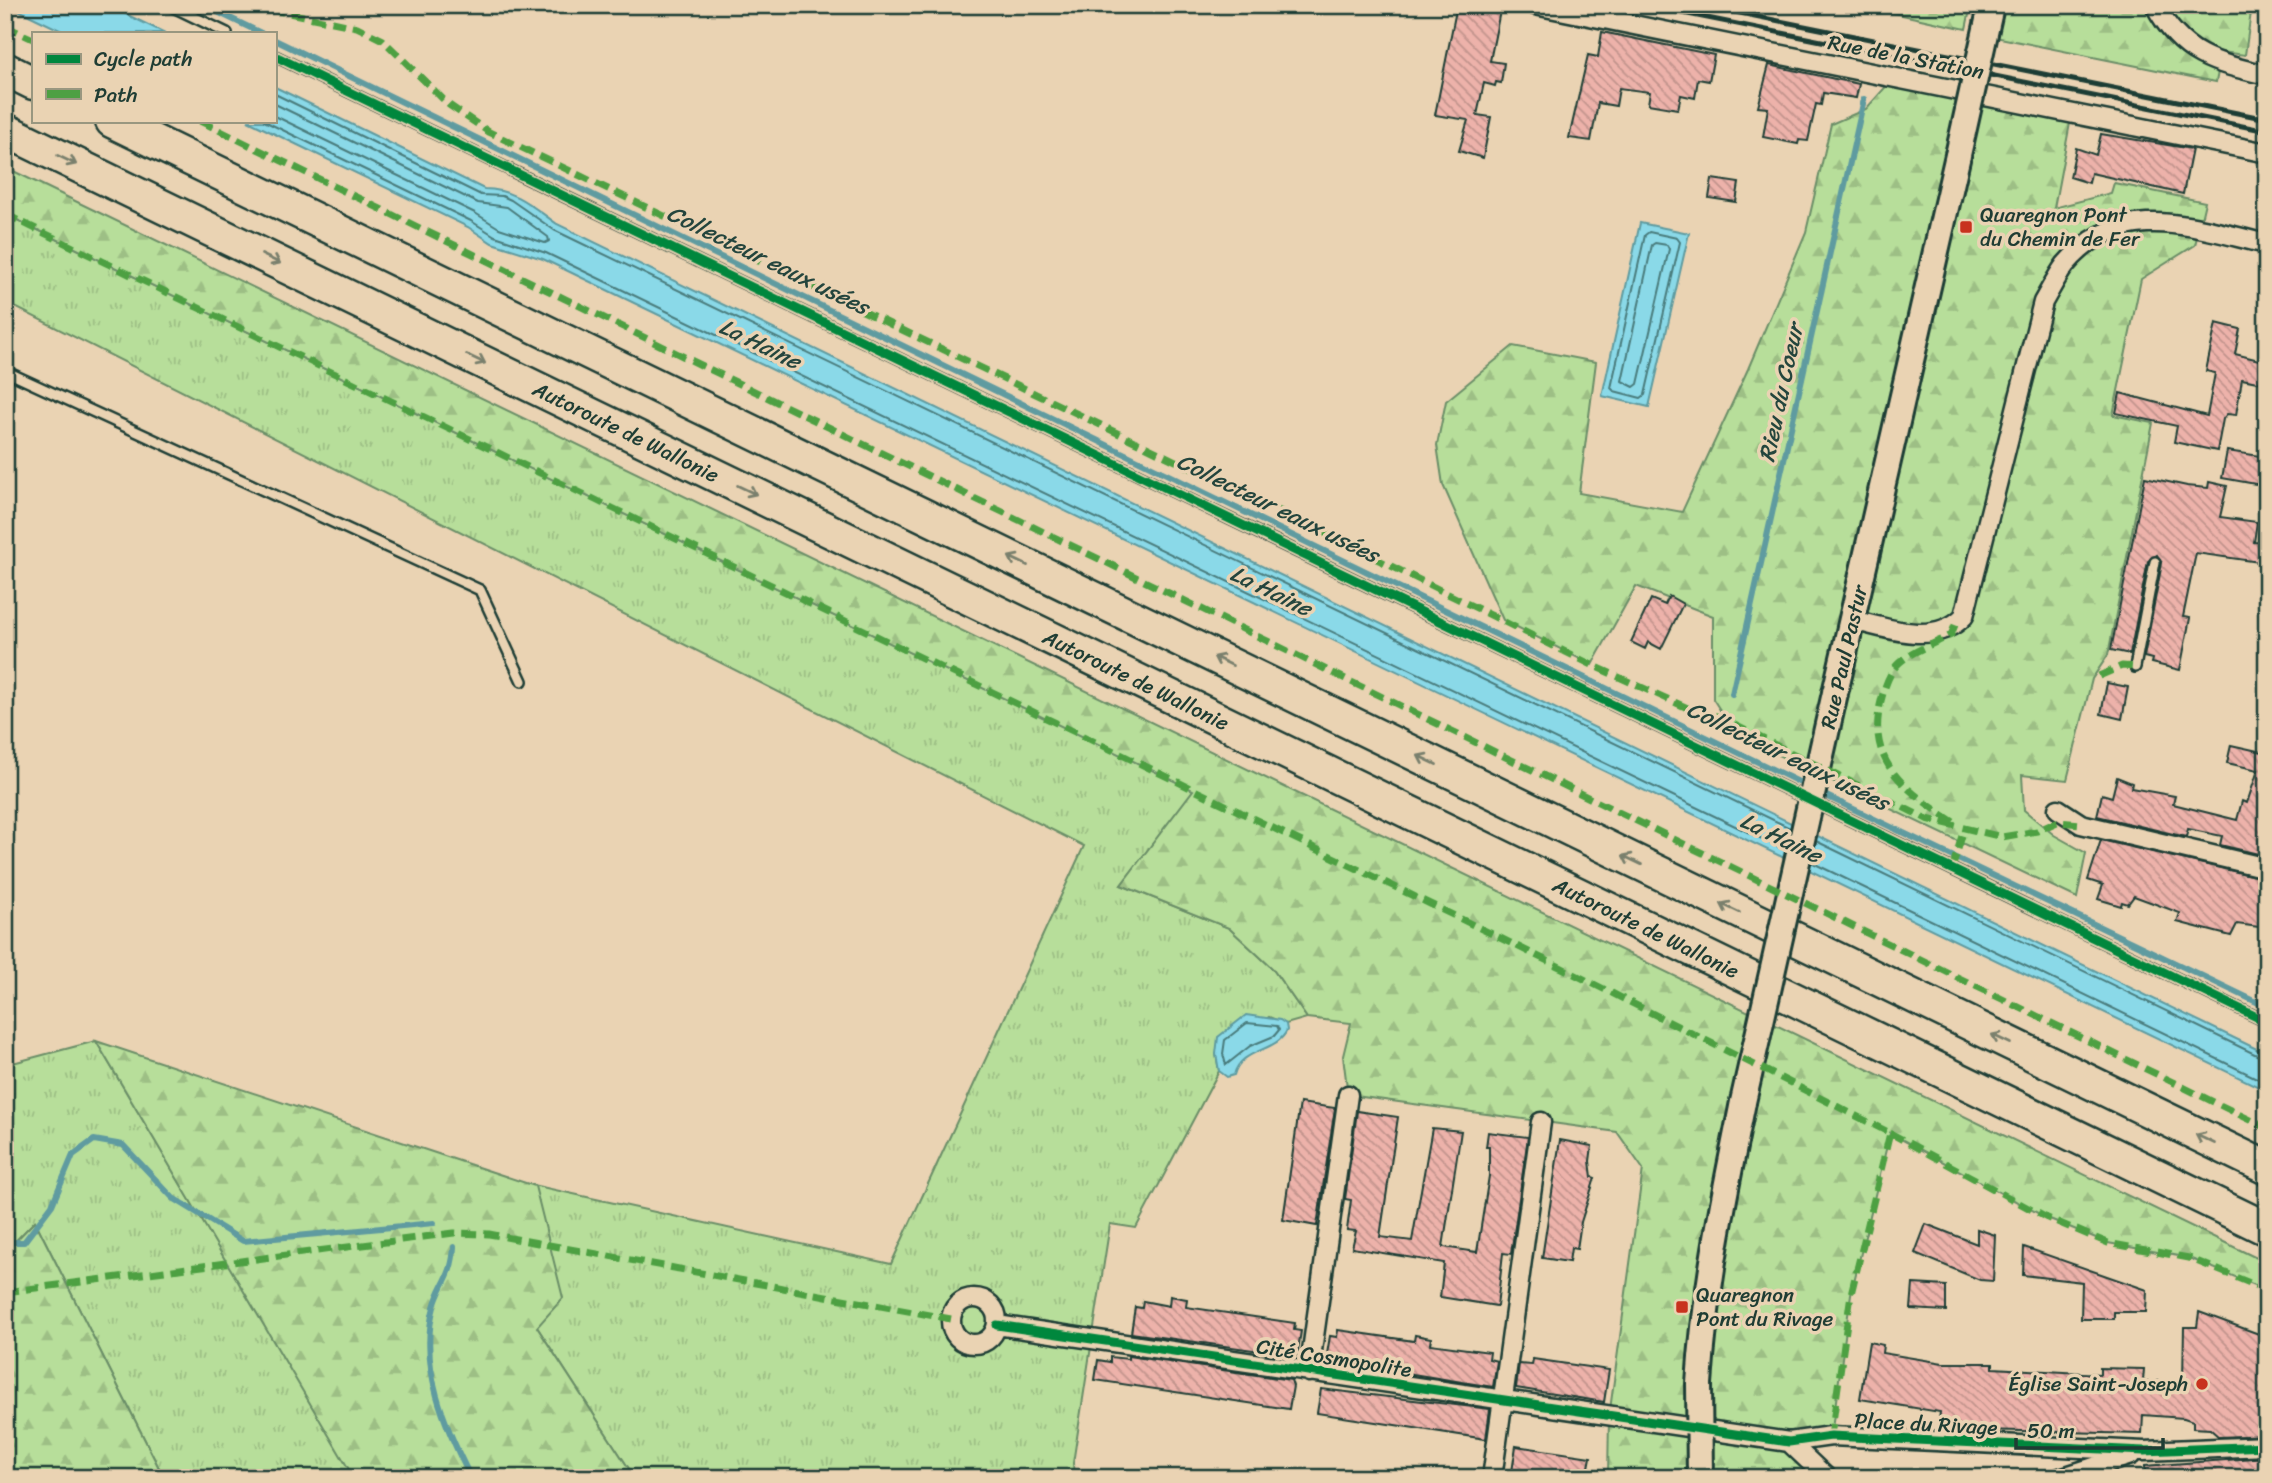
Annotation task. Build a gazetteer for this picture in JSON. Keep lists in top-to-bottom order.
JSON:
{
  "streets": {
    "highway": ["Autoroute de Wallonie"],
    "main road": ["Rue Paul Pastur"],
    "street": ["Rue de la Station", "Cité Cosmopolite", "Place du Rivage"]
  },
  "crossings": [
    ["Cité Cosmopolite", "Place du Rivage"]
  ],
  "water": ["Collecteur eaux usées", "La Haine", "Rieu du Coeur"],
  "places": {
    "transit": ["Quaregnon Pont du Chemin de Fer", "Quaregnon Pont du Rivage"],
    "other": ["Église Saint-Joseph"]
  },
  "legend": ["Cycle path", "Path"],
  "scale_bar": "50 m"
}
